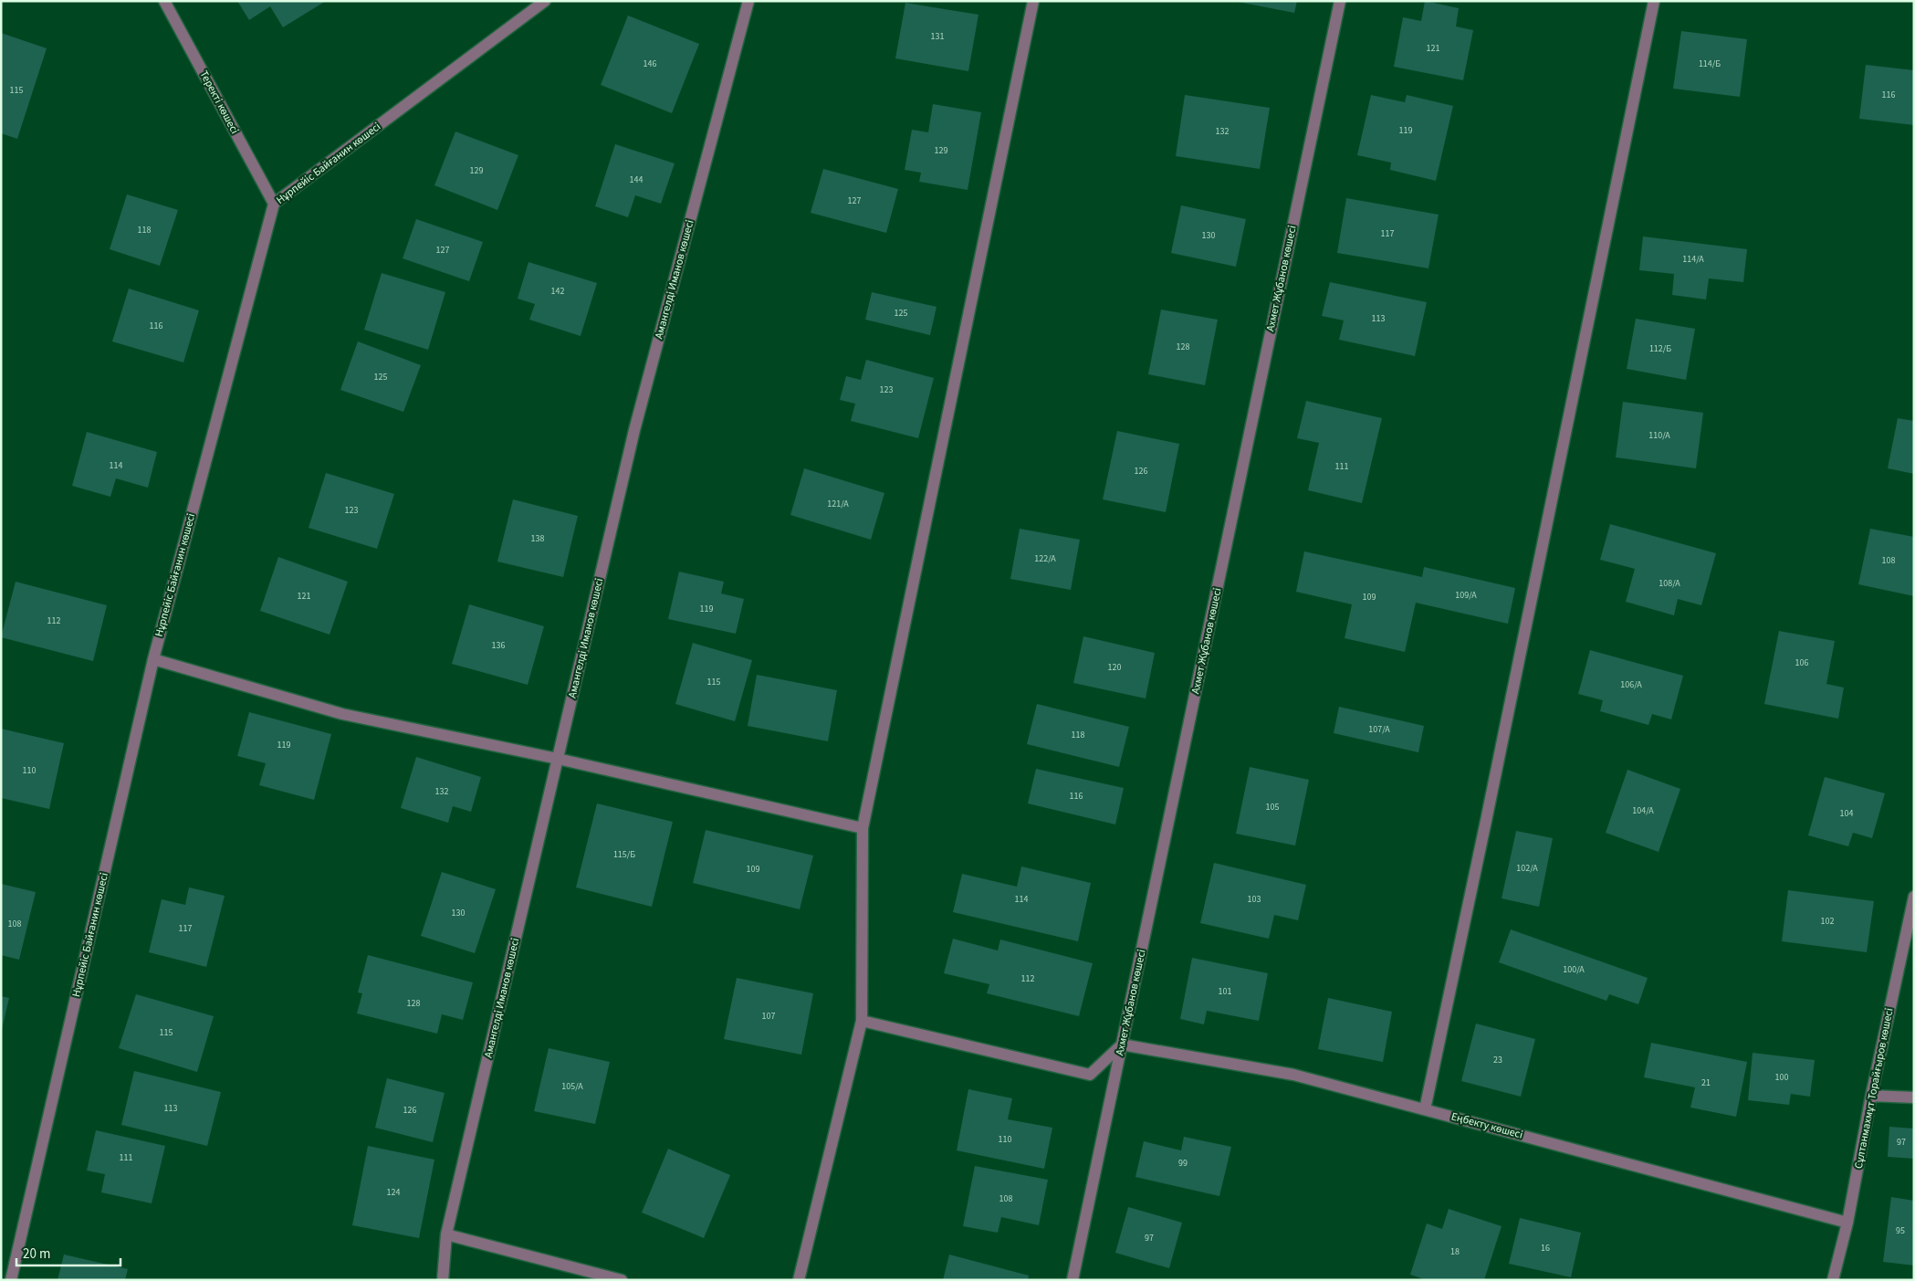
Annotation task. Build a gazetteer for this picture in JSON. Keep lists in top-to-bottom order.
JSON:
{
  "streets": {
    "street": [
      "Теректі көшесі",
      "Нұрпейіс Байғанин көшесі",
      "Ахмет Жұбанов көшесі",
      "Амангелді Иманов көшесі",
      "Сұлтанмахмұт Торайғыров көшесі",
      "Еңбекту көшесі"
    ]
  },
  "crossings": [
    ["Теректі көшесі", "Нұрпейіс Байғанин көшесі"],
    ["Ахмет Жұбанов көшесі", "Еңбекту көшесі"],
    ["Сұлтанмахмұт Торайғыров көшесі", "Еңбекту көшесі"]
  ],
  "house_numbers": [
    "131",
    "121",
    "146",
    "114/Б",
    "115",
    "116",
    "119",
    "132",
    "129",
    "129",
    "144",
    "127",
    "118",
    "117",
    "130",
    "127",
    "114/А",
    "142",
    "125",
    "113",
    "116",
    "128",
    "112/Б",
    "125",
    "123",
    "110/А",
    "114",
    "111",
    "126",
    "121/А",
    "123",
    "138",
    "122/А",
    "108",
    "108/А",
    "109/А",
    "121",
    "109",
    "119",
    "112",
    "136",
    "106",
    "120",
    "115",
    "106/А",
    "107/А",
    "118",
    "119",
    "110",
    "132",
    "116",
    "105",
    "104/А",
    "104",
    "115/Б",
    "102/А",
    "109",
    "114",
    "103",
    "130",
    "102",
    "108",
    "117",
    "100/А",
    "112",
    "101",
    "128",
    "107",
    "115",
    "23",
    "100",
    "21",
    "105/А",
    "113",
    "126",
    "110",
    "97",
    "111",
    "99",
    "124",
    "108",
    "95",
    "97",
    "16",
    "18"
  ],
  "scale_bar": "20 m"
}
